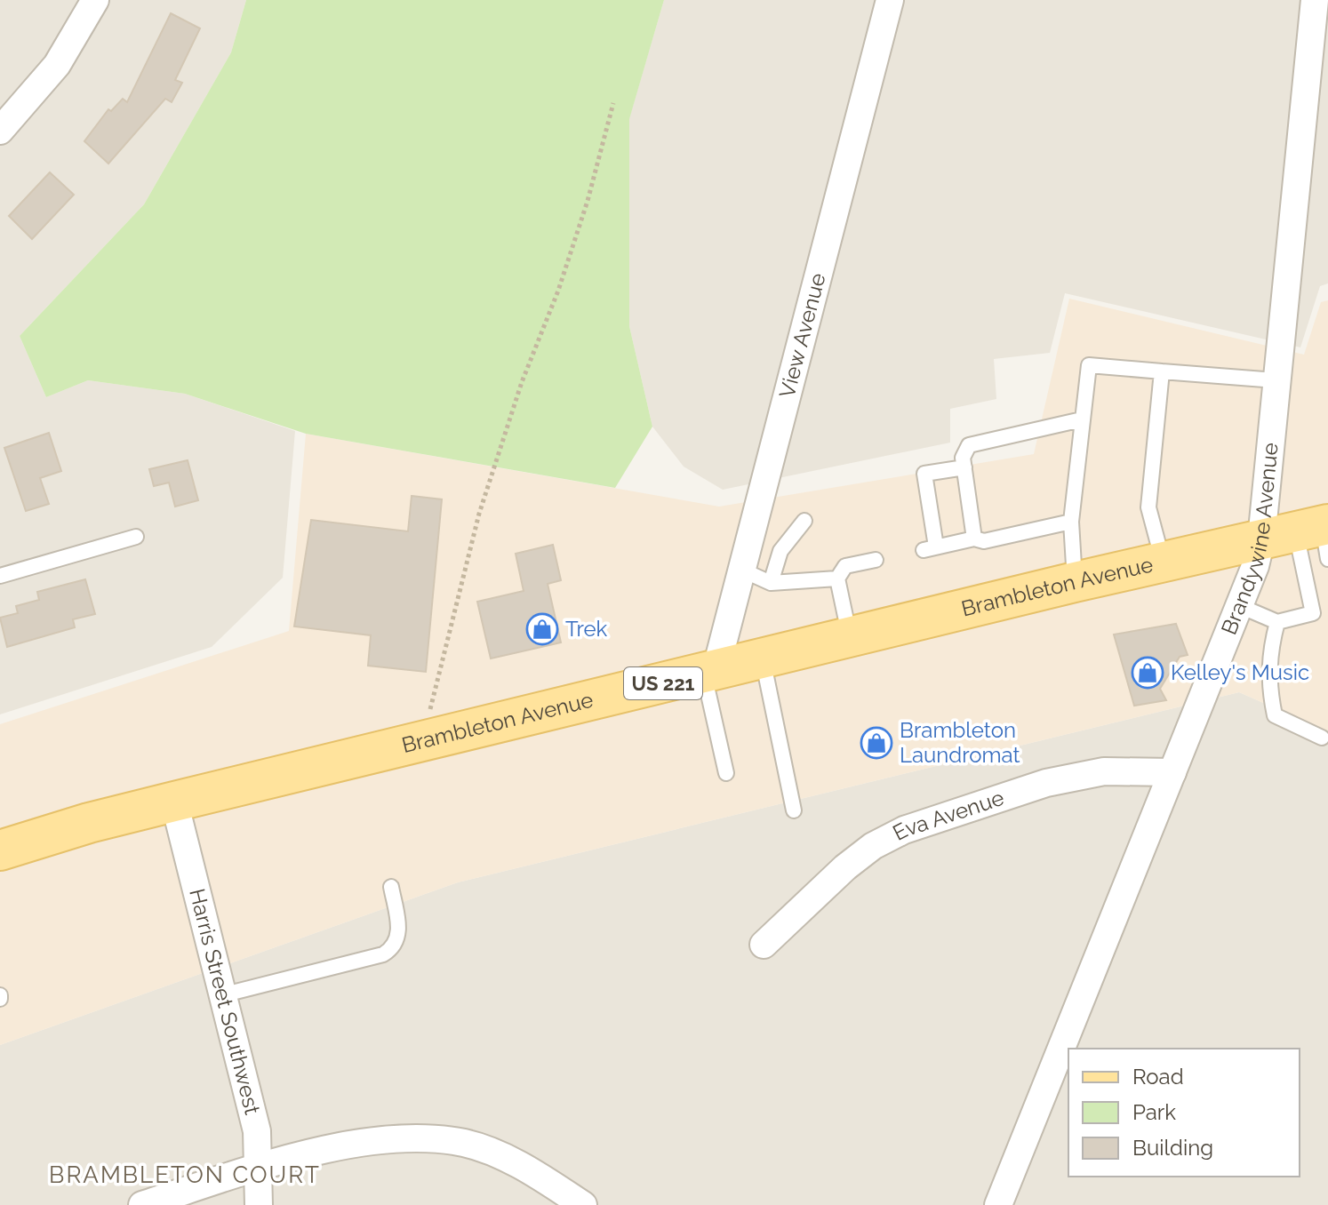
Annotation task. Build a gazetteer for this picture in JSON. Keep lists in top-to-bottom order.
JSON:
{
  "streets": {
    "main road": ["Brambleton Avenue", "US 221"],
    "street": [
      "View Avenue",
      "Brandywine Avenue",
      "Eva Avenue",
      "Harris Street Southwest"
    ]
  },
  "crossings": [
    ["View Avenue", "Brambleton Avenue"],
    ["Brandywine Avenue", "Brambleton Avenue"],
    ["Brandywine Avenue", "Eva Avenue"],
    ["Brambleton Avenue", "Harris Street Southwest"]
  ],
  "districts": ["BRAMBLETON COURT"],
  "places": {
    "shop": ["Trek", "Kelley's Music", "Brambleton Laundromat"]
  },
  "legend": ["Road", "Park", "Building"]
}
